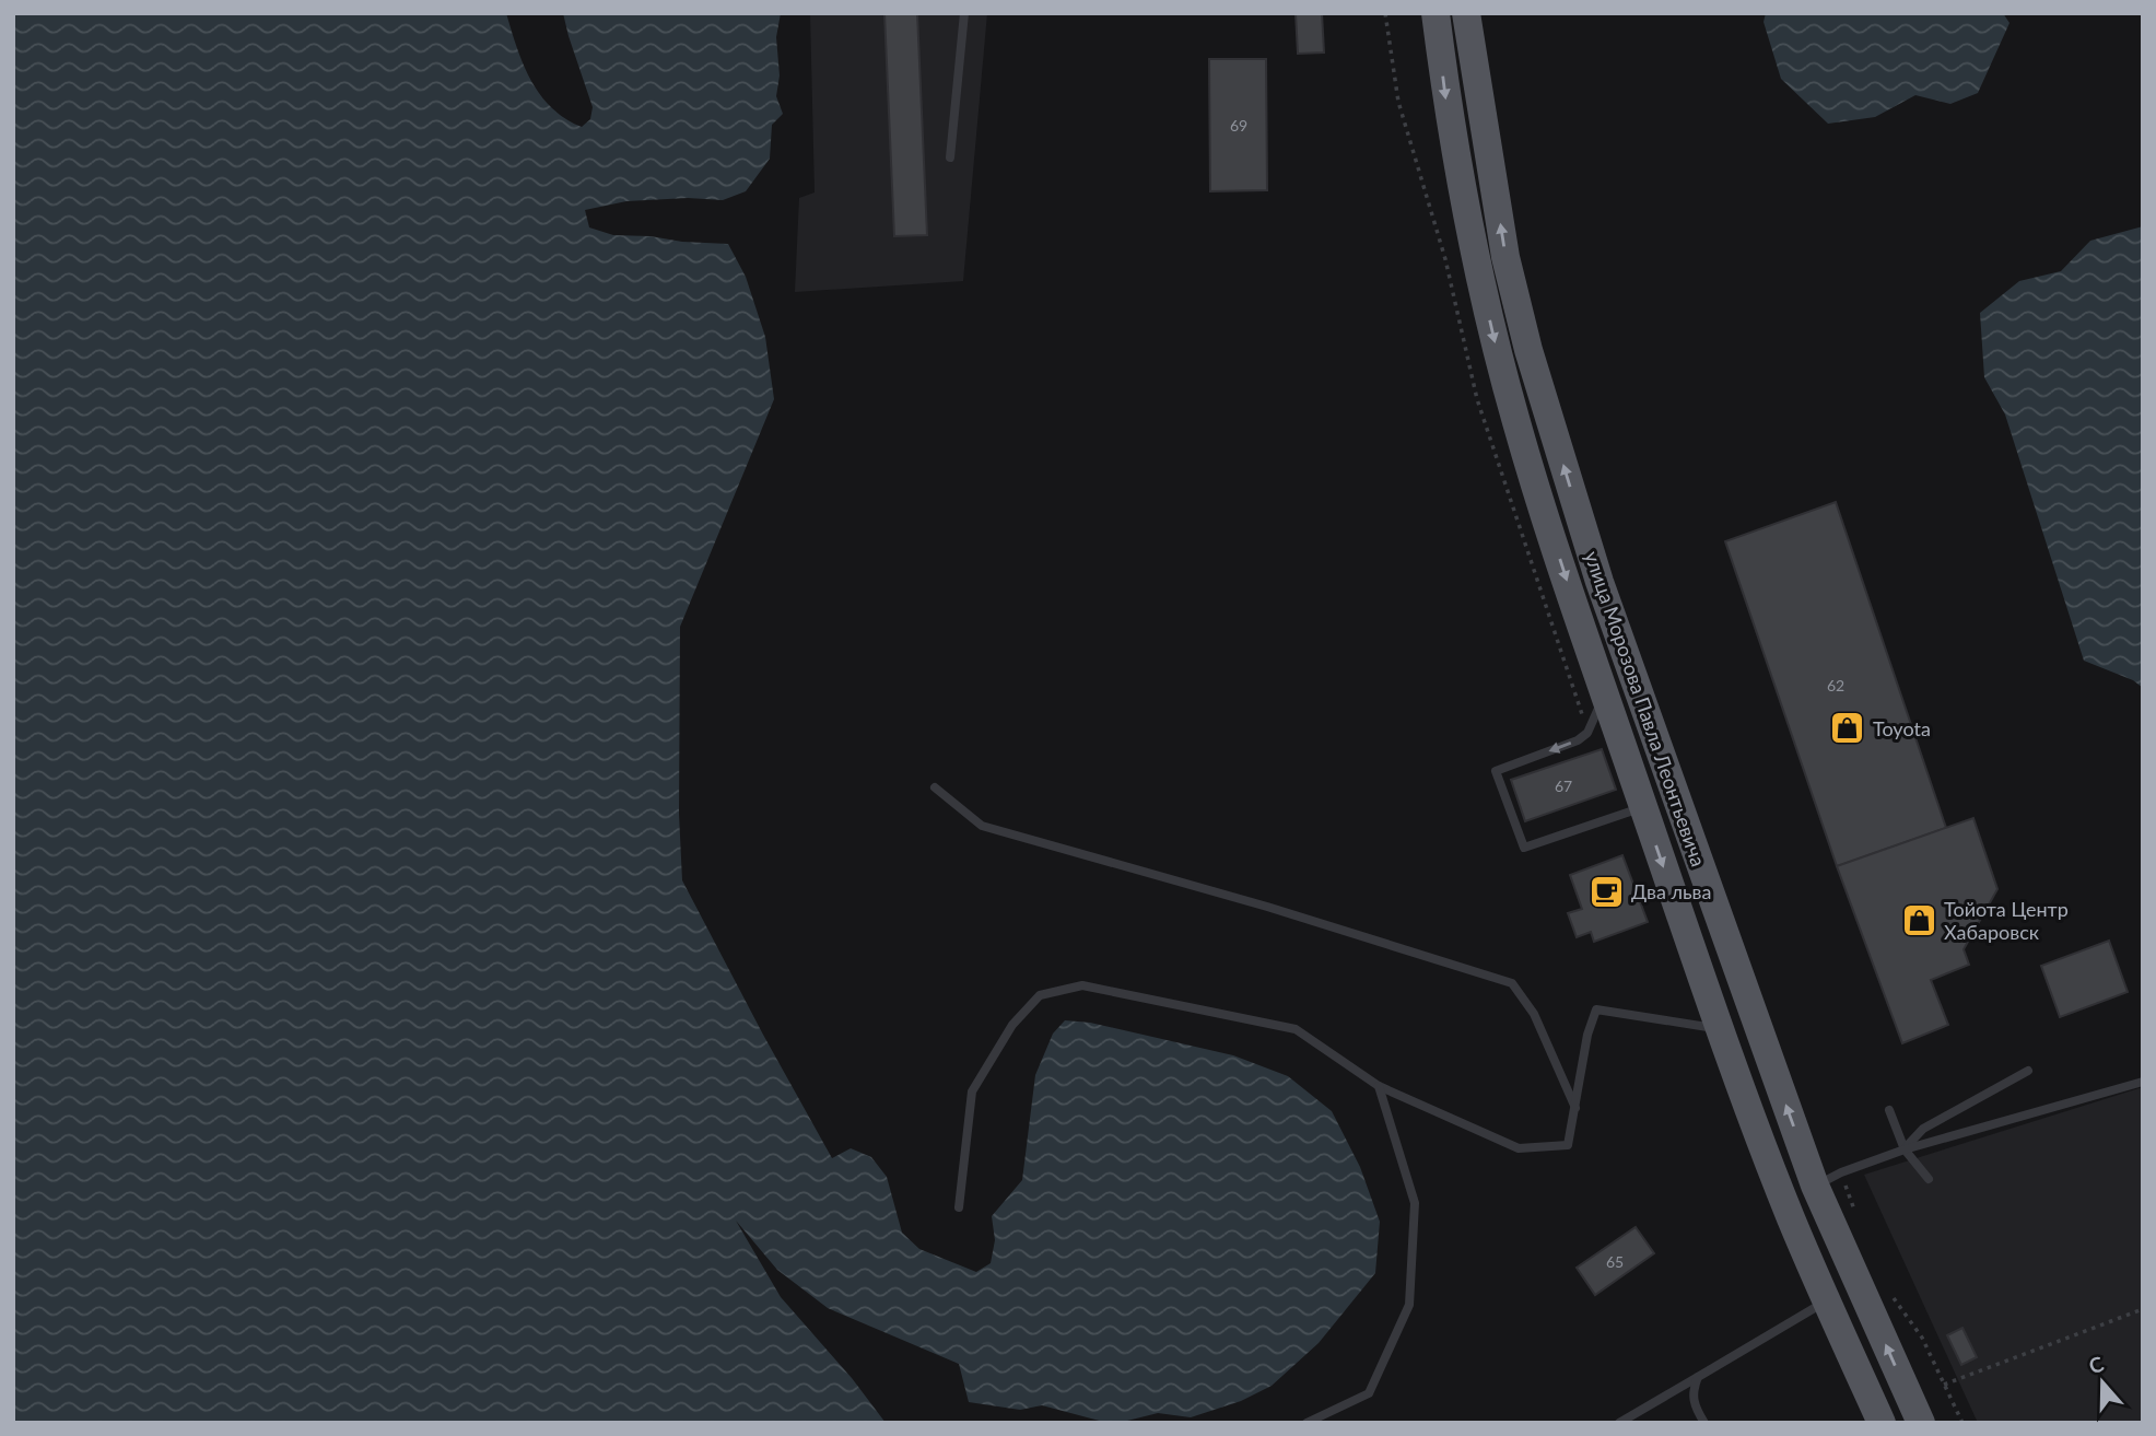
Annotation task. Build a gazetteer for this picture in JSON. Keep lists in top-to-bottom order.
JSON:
{
  "streets": {
    "main road": ["улица Морозова Павла Леонтьевича"]
  },
  "places": {
    "shop": ["Toyota", "Тойота Центр Хабаровск"],
    "cafe": ["Два льва"]
  },
  "house_numbers": [
    "69",
    "62",
    "67",
    "65"
  ],
  "north": "top"
}
